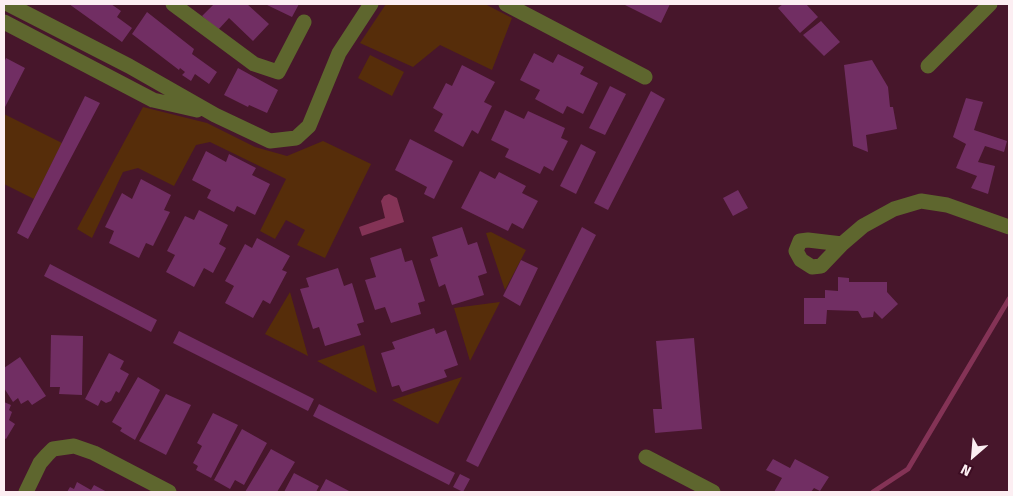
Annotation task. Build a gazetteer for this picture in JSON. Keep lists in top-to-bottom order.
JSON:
{
  "north": "bottom left"
}
